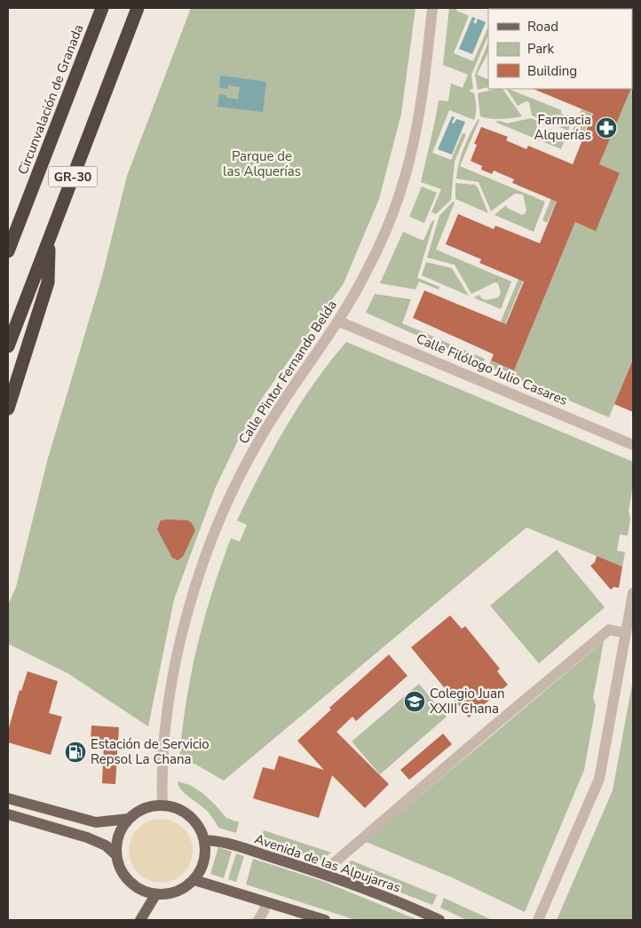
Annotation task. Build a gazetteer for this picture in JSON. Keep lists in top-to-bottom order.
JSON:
{
  "streets": {
    "highway": ["Circunvalación de Granada", "GR-30"],
    "main road": ["Avenida de las Alpujarras"],
    "street": ["Calle Filólogo Julio Casares", "Calle Pintor Fernando Belda"]
  },
  "crossings": [
    ["Calle Filólogo Julio Casares", "Calle Pintor Fernando Belda"],
    ["Calle Pintor Fernando Belda", "Avenida de las Alpujarras"]
  ],
  "parks": ["Parque de las Alquerías"],
  "places": {
    "pharmacy": ["Farmacia Alquerías"],
    "school or university": ["Colegio Juan XXIII Chana"],
    "fuel station": ["Estación de Servicio Repsol La Chana"]
  },
  "legend": ["Road", "Park", "Building"]
}
